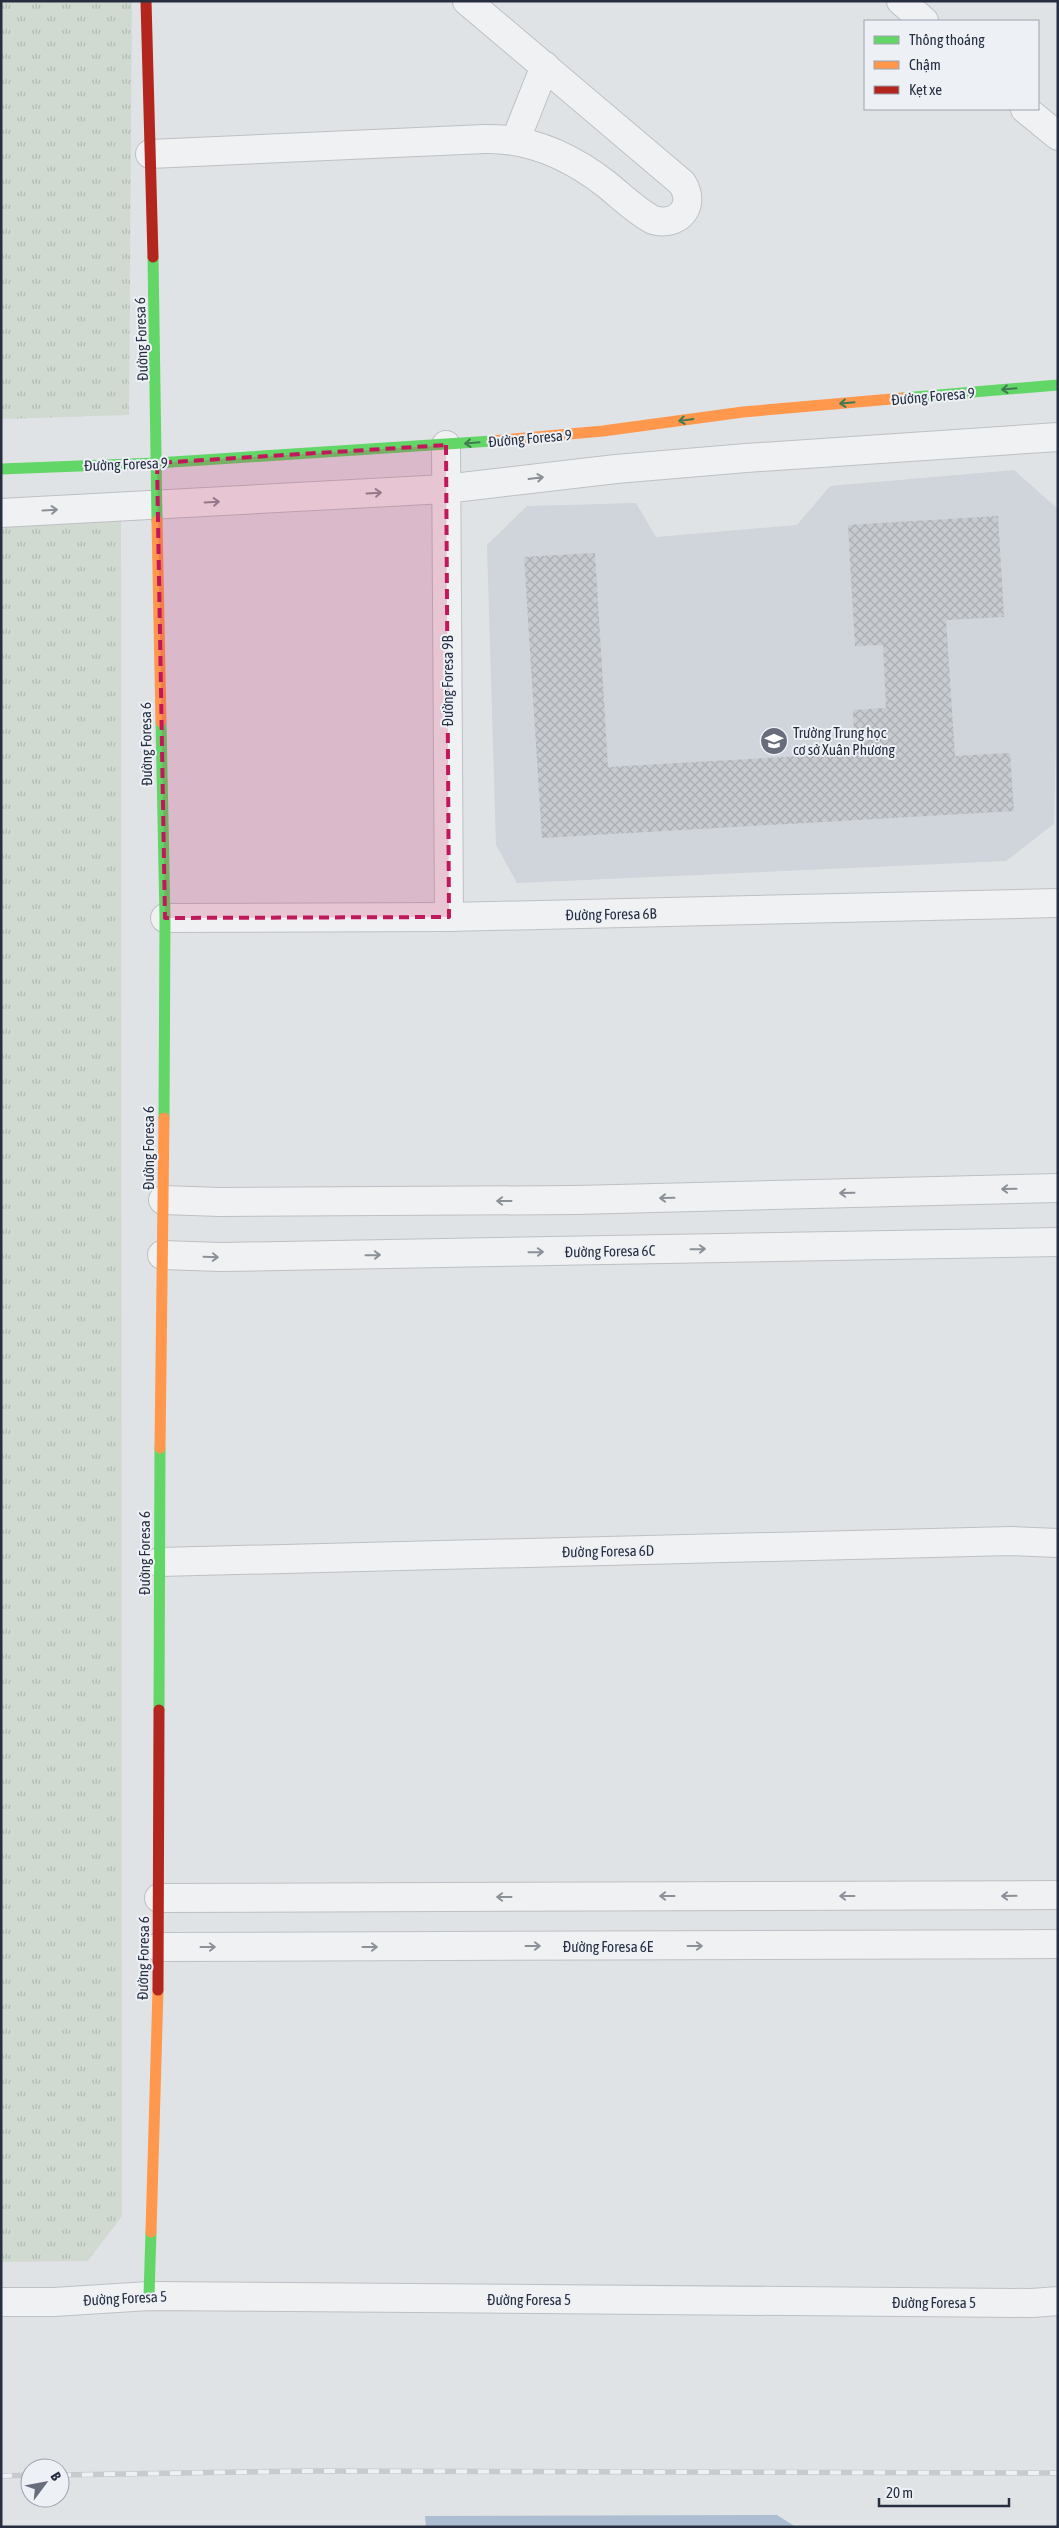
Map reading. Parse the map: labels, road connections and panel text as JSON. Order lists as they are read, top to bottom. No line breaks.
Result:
{"streets":{"street":["Đường Foresa 6","Đường Foresa 9","Đường Foresa 9B","Đường Foresa 6B","Đường Foresa 6C","Đường Foresa 6D","Đường Foresa 6E","Đường Foresa 5"]},"crossings":[["Đường Foresa 6","Đường Foresa 9"],["Đường Foresa 6","Đường Foresa 6B"],["Đường Foresa 6","Đường Foresa 6C"],["Đường Foresa 6","Đường Foresa 6D"],["Đường Foresa 6","Đường Foresa 6E"],["Đường Foresa 6","Đường Foresa 5"],["Đường Foresa 9","Đường Foresa 9B"],["Đường Foresa 9B","Đường Foresa 6B"]],"places":{"school or university":["Trường Trung học cơ sở Xuân Phương"]},"legend":["Thông thoáng","Chậm","Kẹt xe"],"scale_bar":"20 m","north":"top right"}
